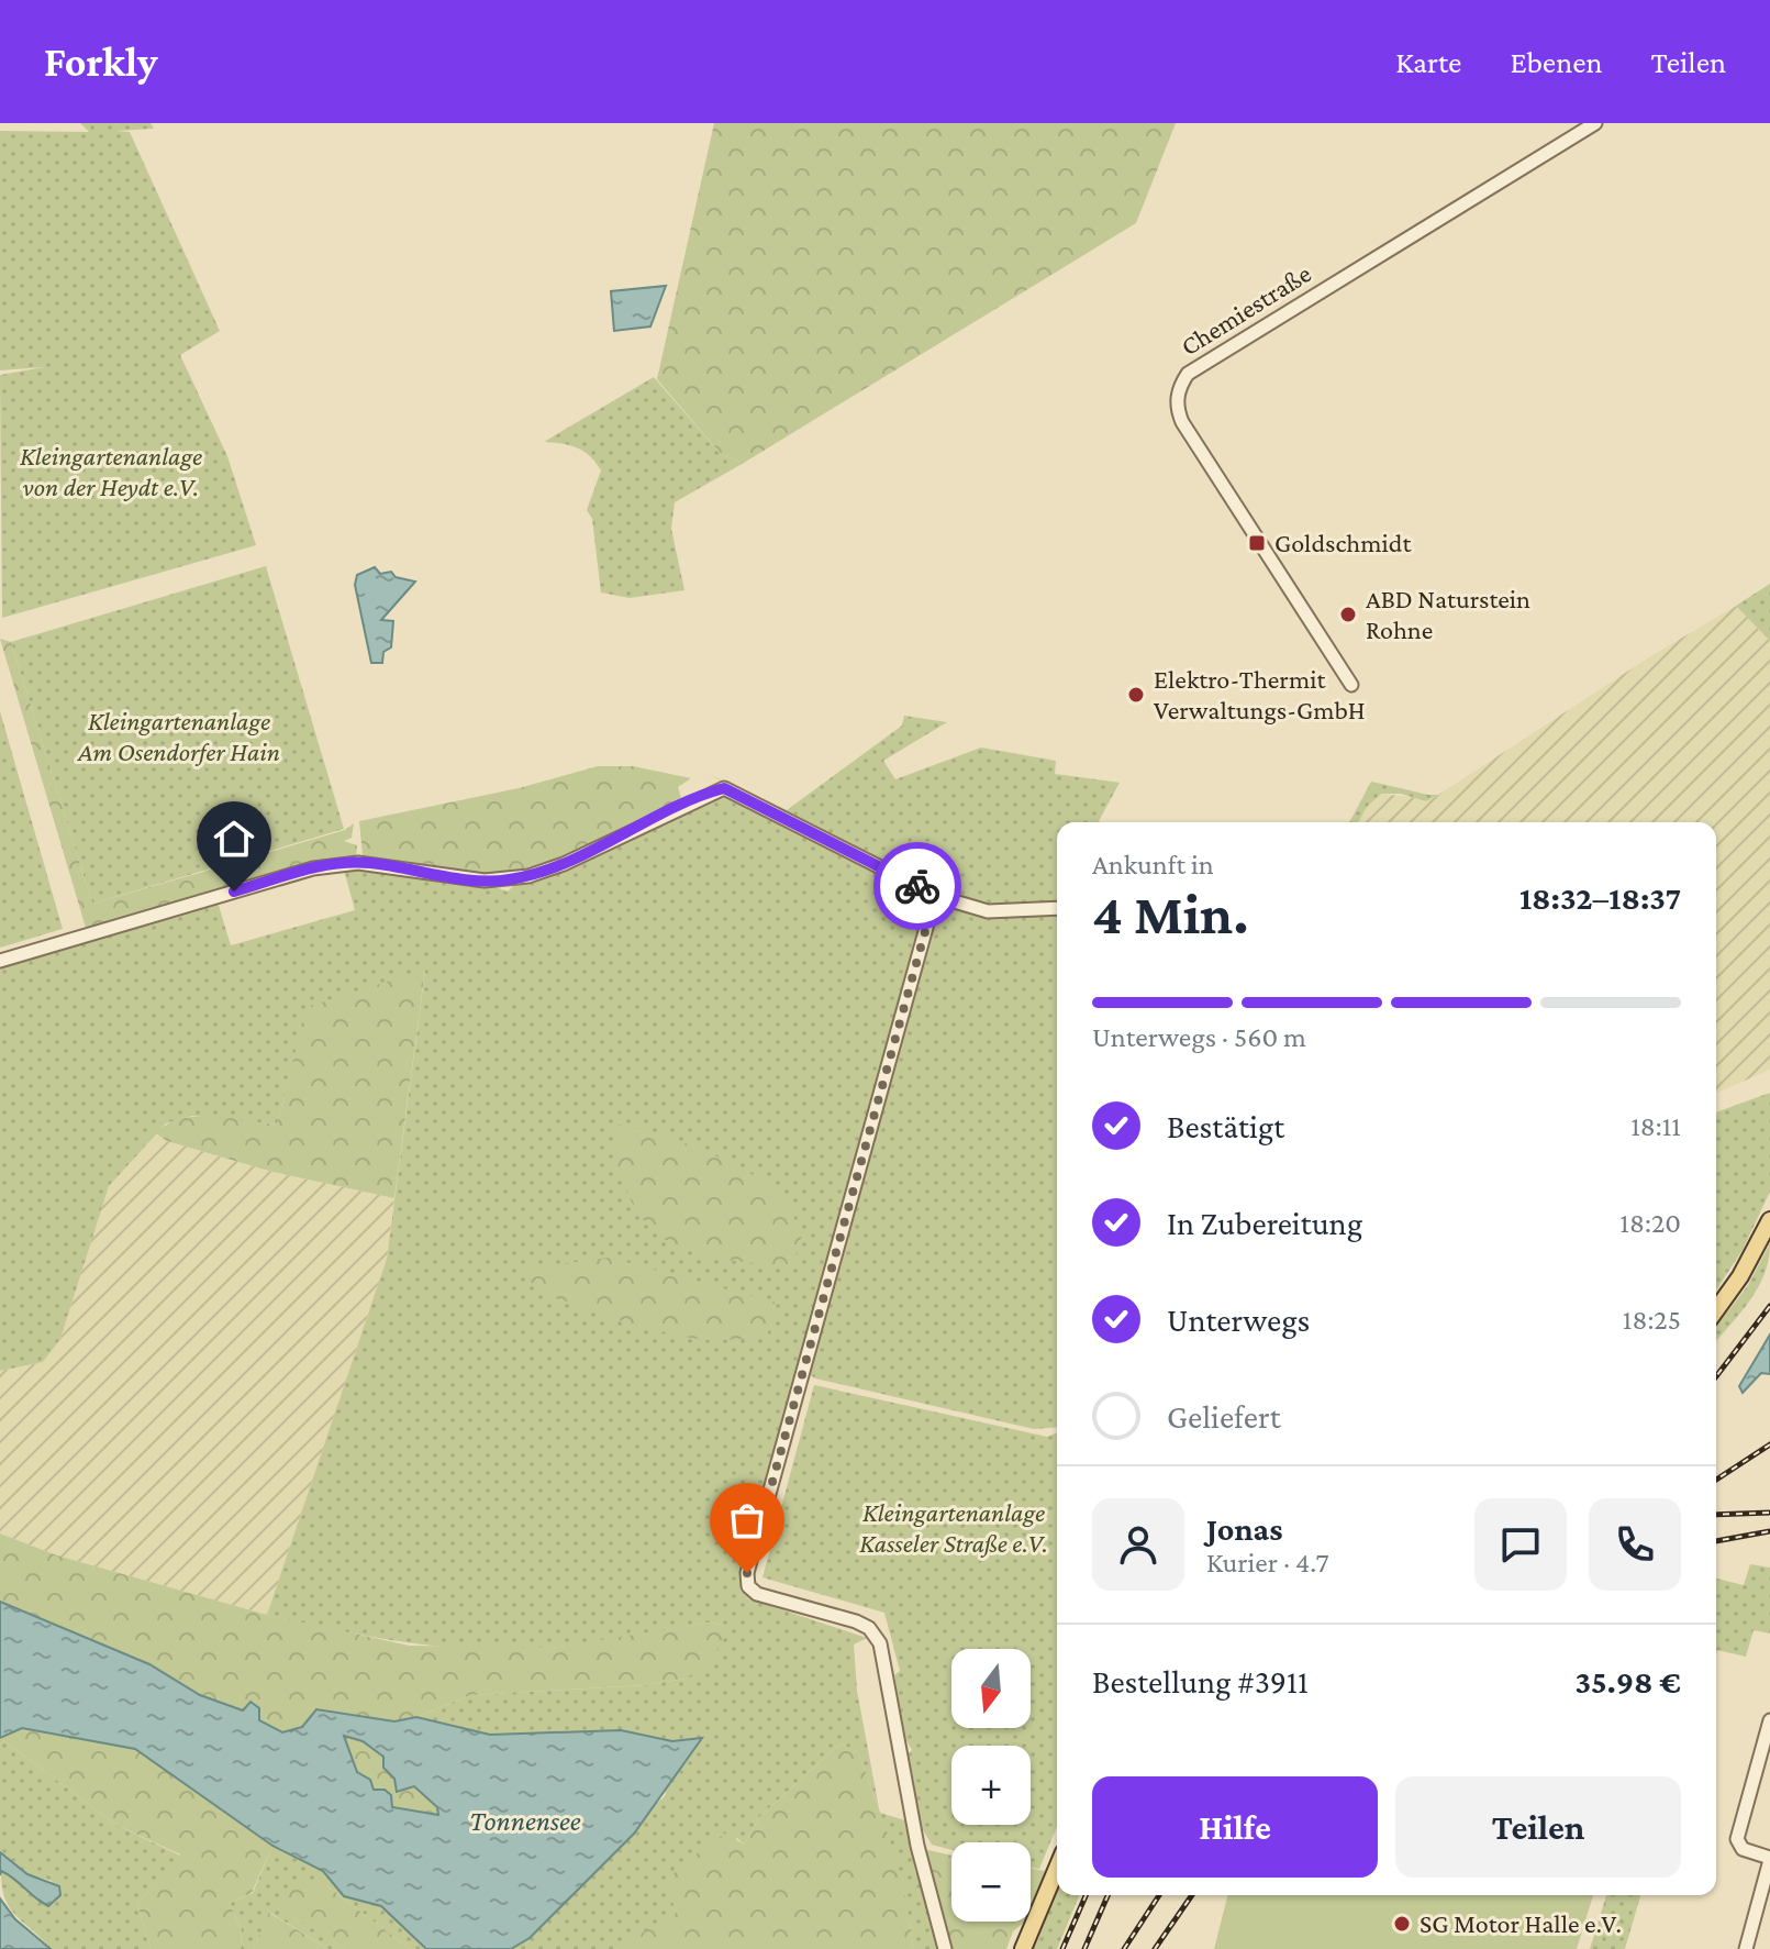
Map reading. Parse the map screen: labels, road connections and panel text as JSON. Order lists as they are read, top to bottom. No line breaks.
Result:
{"streets":{"street":["Chemiestraße"]},"water":["Tonnensee"],"parks":["Kleingartenanlage von der Heydt e.V.","Kleingartenanlage Am Osendorfer Hain","Kleingartenanlage Kasseler Straße e.V."],"places":{"transit":["Goldschmidt"],"other":["ABD Naturstein Rohne","Elektro-Thermit Verwaltungs-GmbH","SG Motor Halle e.V."]},"north":"bottom","page":{"header":"Forkly","nav":["Karte","Ebenen","Teilen"],"heading":["4 Min.","Ankunft in","18:32–18:37"],"panel":["Jonas","Kurier · 4.7","Bestellung #3911","35.98 €"],"bar":"Unterwegs · 560 m","list":[["Bestätigt","18:11"],["In Zubereitung","18:20"],["Unterwegs","18:25"],"Geliefert"],"map_buttons":["+","−"],"buttons":["Hilfe","Teilen"]}}
